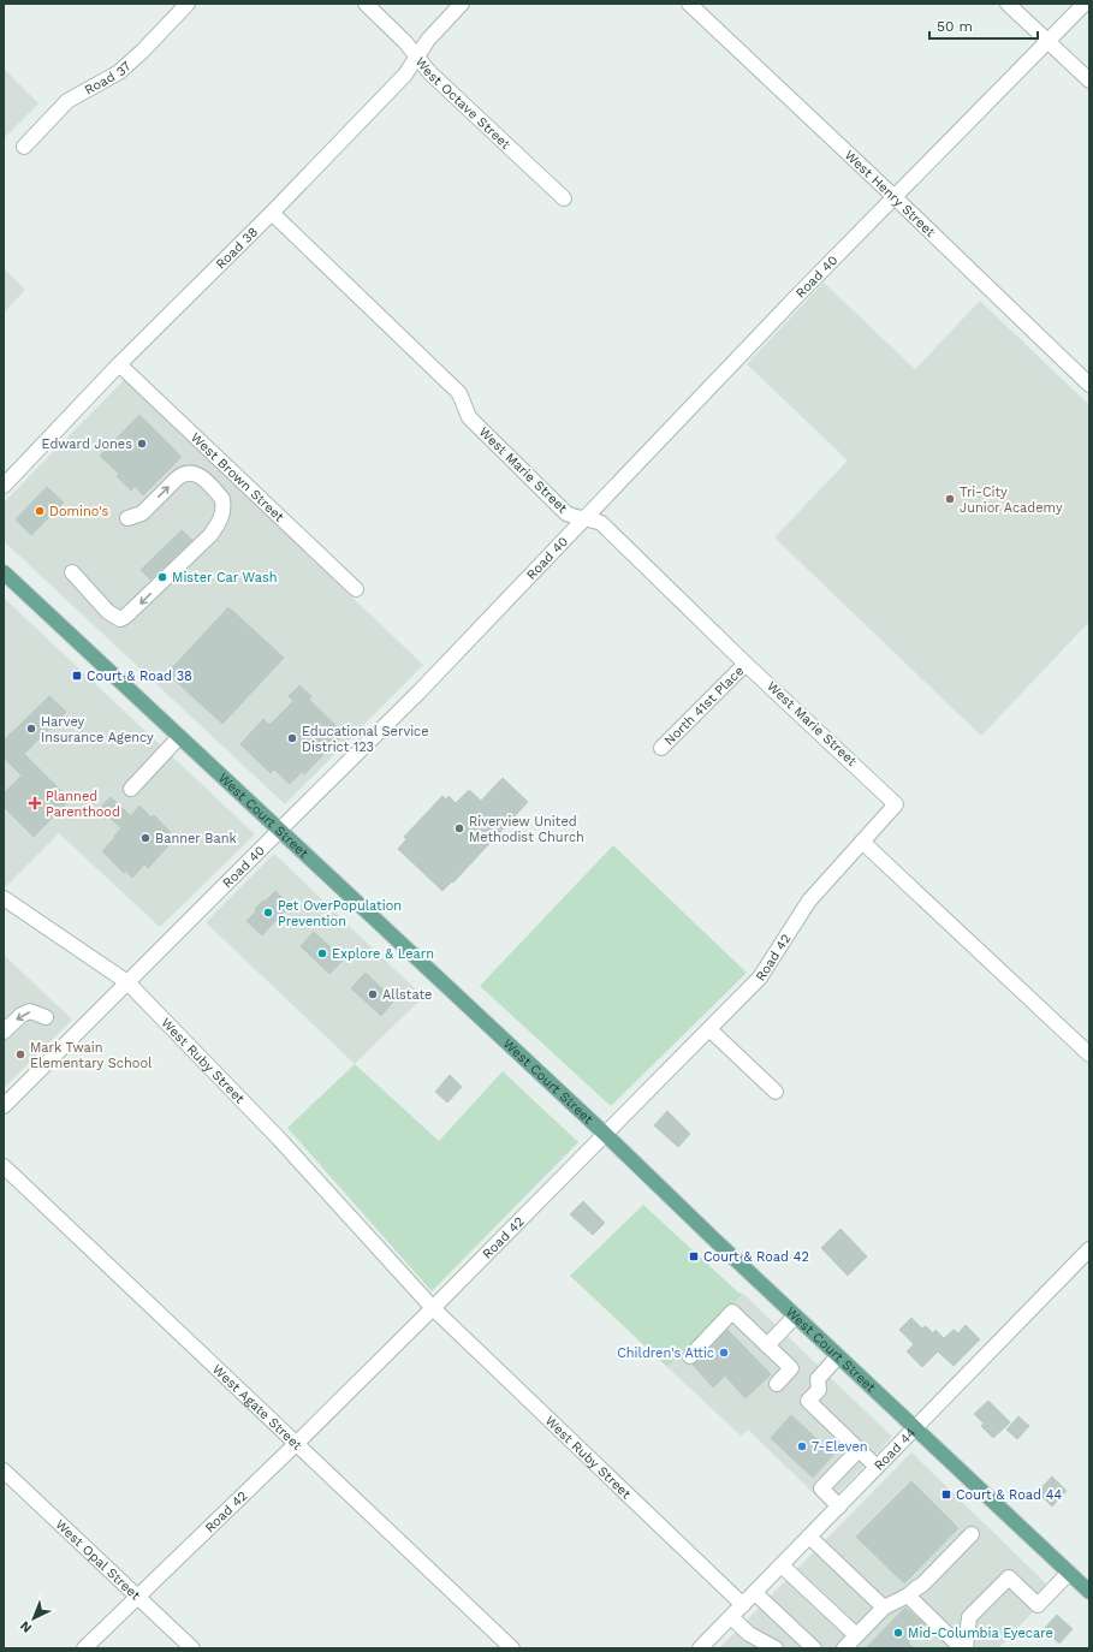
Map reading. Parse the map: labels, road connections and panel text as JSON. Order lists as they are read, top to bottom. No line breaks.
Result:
{"streets":{"main road":["West Court Street"],"street":["Road 37","West Octave Street","West Henry Street","Road 38","Road 40","West Marie Street","West Brown Street","North 41st Place","Road 42","West Ruby Street","West Agate Street","Road 44","West Opal Street"]},"crossings":[["West Octave Street","Road 38"],["West Henry Street","Road 40"],["Road 38","West Marie Street"],["Road 38","West Brown Street"],["Road 40","West Marie Street"],["Road 40","West Court Street"],["Road 40","West Ruby Street"],["West Marie Street","North 41st Place"],["West Marie Street","Road 42"],["West Court Street","Road 42"],["West Court Street","Road 44"],["Road 42","West Ruby Street"],["Road 42","West Agate Street"],["Road 42","West Opal Street"],["West Ruby Street","Road 44"]],"places":{"other":["Edward Jones","Tri-City Junior Academy","Domino's","Mister Car Wash","Harvey Insurance Agency","Educational Service District 123","Riverview United Methodist Church","Banner Bank","Pet OverPopulation Prevention","Explore & Learn","Allstate","Mark Twain Elementary School","Children's Attic","7-Eleven","Mid-Columbia Eyecare"],"transit":["Court & Road 38","Court & Road 42","Court & Road 44"],"health":["Planned Parenthood"]},"scale_bar":"50 m","north":"bottom left"}
